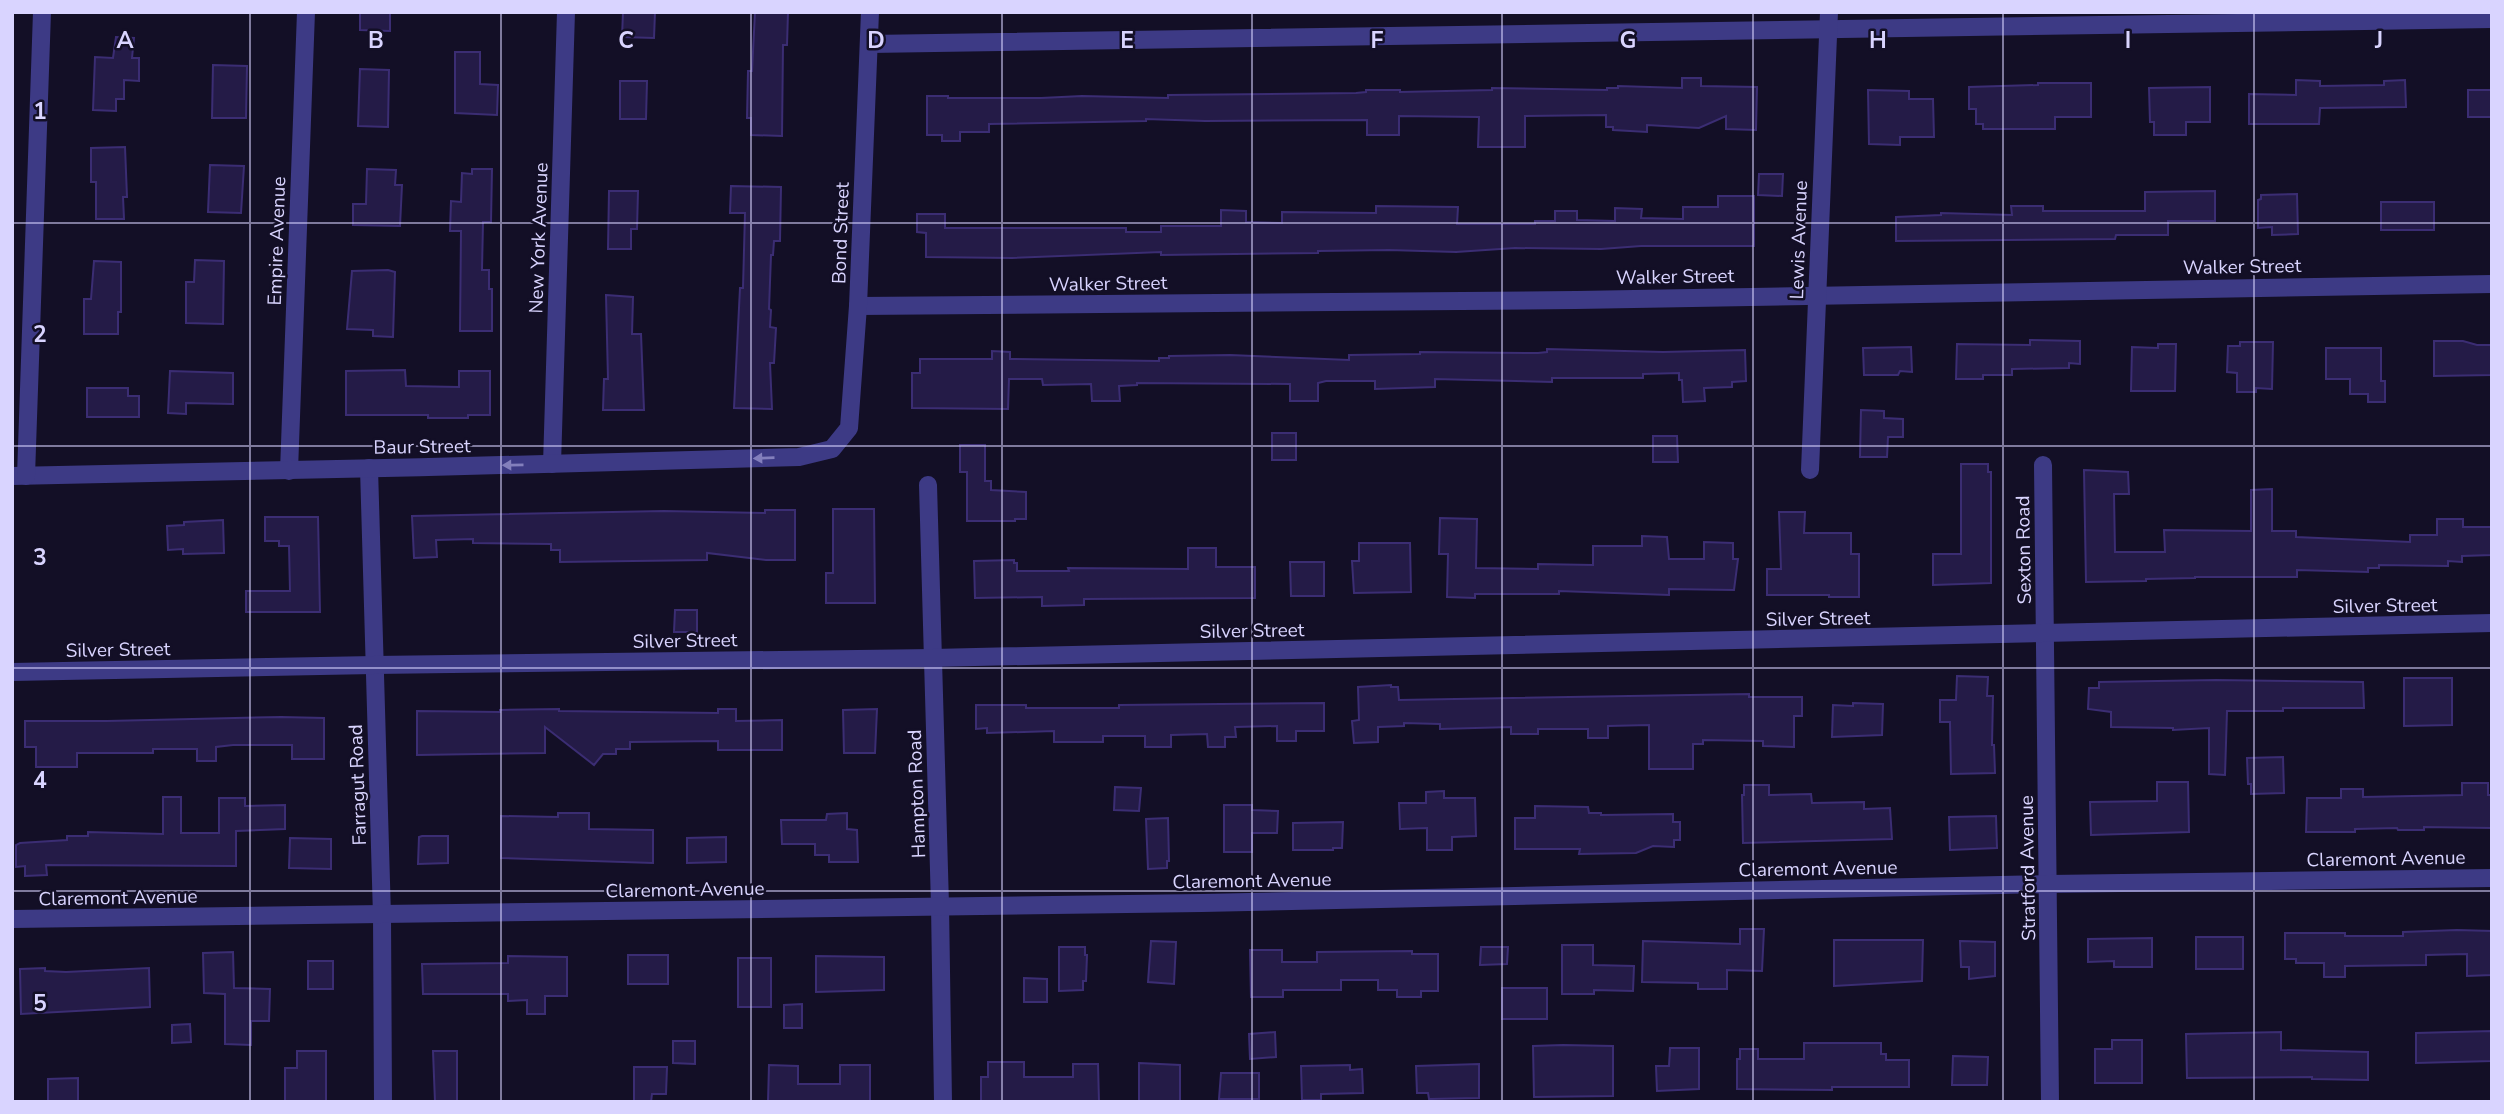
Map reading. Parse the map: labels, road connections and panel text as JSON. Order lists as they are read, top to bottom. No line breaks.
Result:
{"streets":{"street":["Bond Street","New York Avenue","Lewis Avenue","Empire Avenue","Walker Street","Baur Street","Sexton Road","Silver Street","Farragut Road","Hampton Road","Claremont Avenue","Stratford Avenue"]},"crossings":[["Bond Street","Walker Street"],["Bond Street","Baur Street"],["New York Avenue","Baur Street"],["Lewis Avenue","Walker Street"],["Empire Avenue","Baur Street"],["Baur Street","Farragut Road"],["Sexton Road","Silver Street"],["Sexton Road","Stratford Avenue"],["Silver Street","Farragut Road"],["Silver Street","Hampton Road"],["Silver Street","Stratford Avenue"],["Farragut Road","Claremont Avenue"],["Hampton Road","Claremont Avenue"],["Claremont Avenue","Stratford Avenue"]],"one_way":["Baur Street"],"grid":{"columns":["A","B","C","D","E","F","G","H","I","J"],"rows":["1","2","3","4","5"]}}
